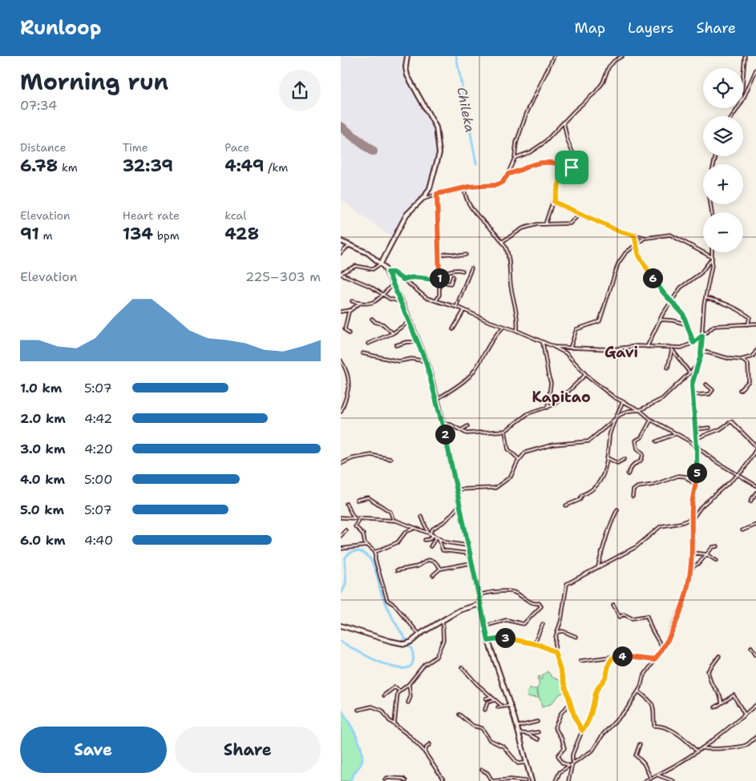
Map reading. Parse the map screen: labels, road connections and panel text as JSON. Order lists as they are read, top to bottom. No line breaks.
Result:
{"districts":["Gavi","Kapitao"],"water":["Chileka"],"page":{"header":"Runloop","nav":["Map","Layers","Share"],"heading":["Morning run","07:34"],"map_buttons":["+","−"],"stats":[["Distance","6.78 km"],["Time","32:39"],["Pace","4:49 /km"],["Elevation","91 m"],["Heart rate","134 bpm"],["kcal","428"]],"chart":["Elevation","225–303 m"],"pins":["1","6","2","5","3","4"],"list":[{"name":"1.0 km","note":"5:07"},{"name":"2.0 km","note":"4:42"},{"name":"3.0 km","note":"4:20"},{"name":"4.0 km","note":"5:00"},{"name":"5.0 km","note":"5:07"},{"name":"6.0 km","note":"4:40"}],"buttons":["Save","Share"]}}
